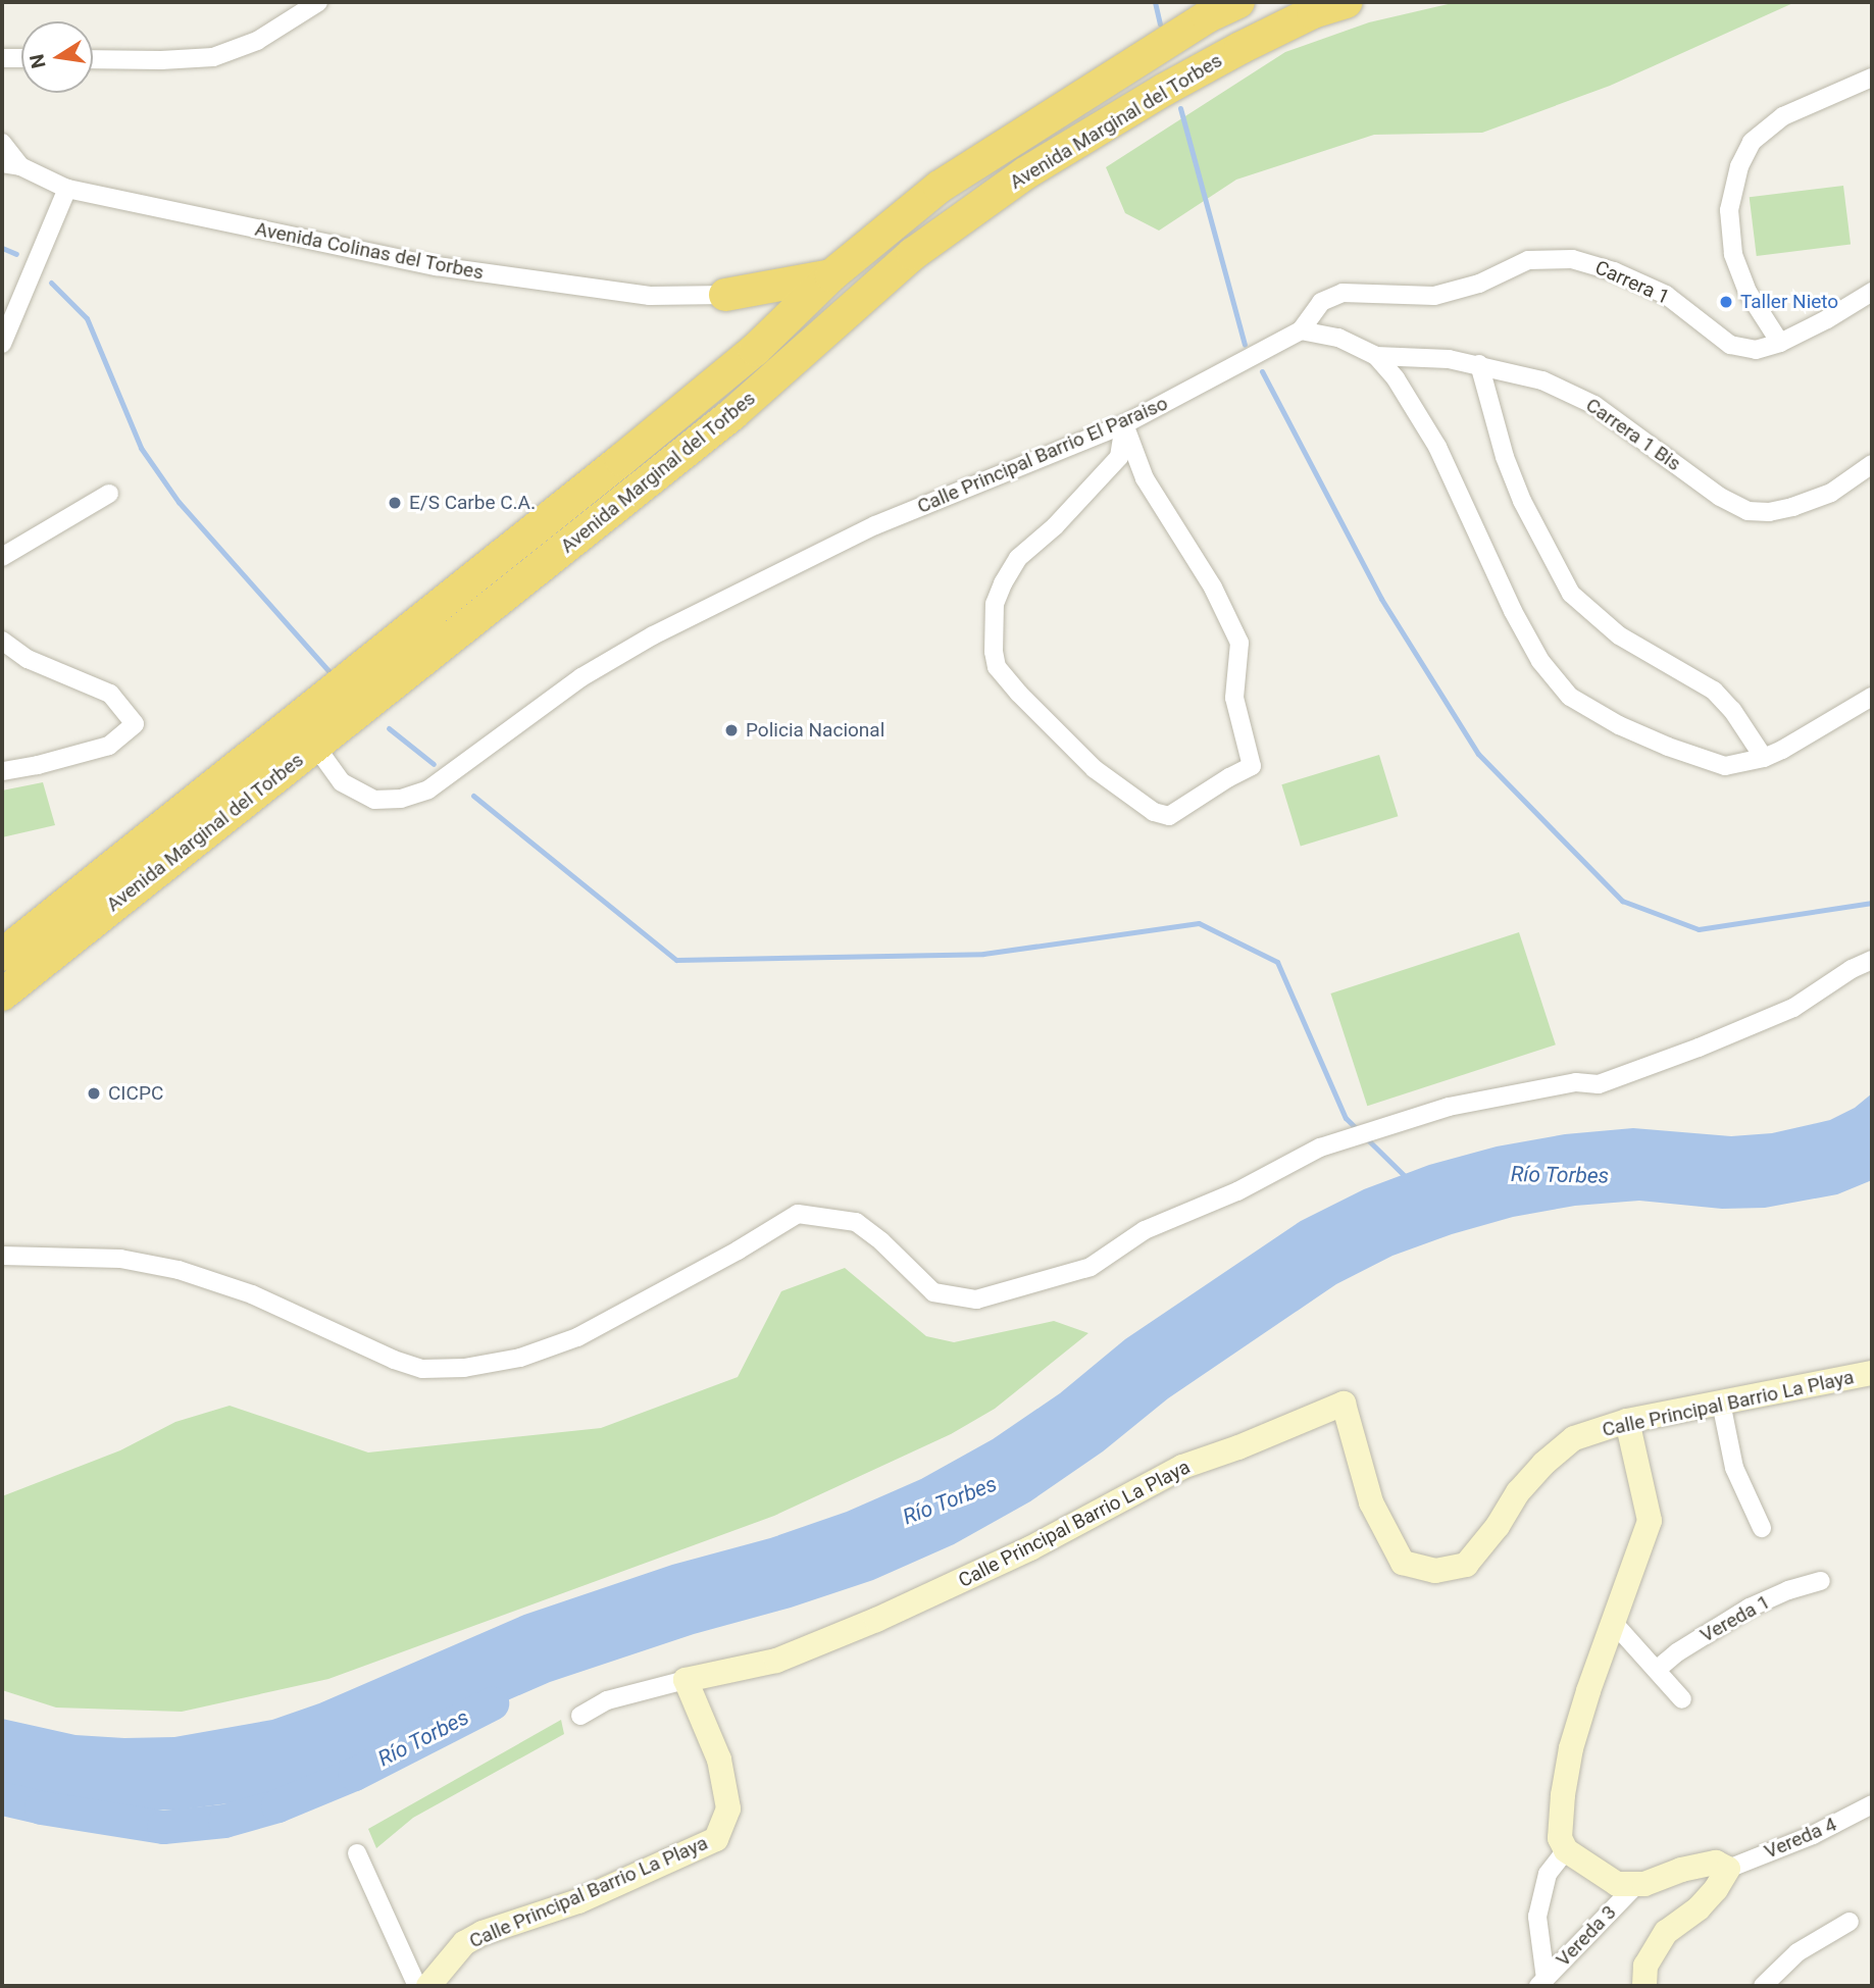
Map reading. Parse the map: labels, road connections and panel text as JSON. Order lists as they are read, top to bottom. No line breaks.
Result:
{"streets":{"highway":["Avenida Marginal del Torbes"],"street":["Avenida Colinas del Torbes","Carrera 1","Carrera 1 Bis","Calle Principal Barrio El Paraiso","Calle Principal Barrio La Playa","Vereda 1","Vereda 4","Vereda 3"]},"crossings":[["Avenida Marginal del Torbes","Calle Principal Barrio El Paraiso"],["Carrera 1","Calle Principal Barrio El Paraiso"]],"water":["Río Torbes"],"places":["Taller Nieto","E/S Carbe C.A.","Policia Nacional","CICPC"],"north":"left"}
